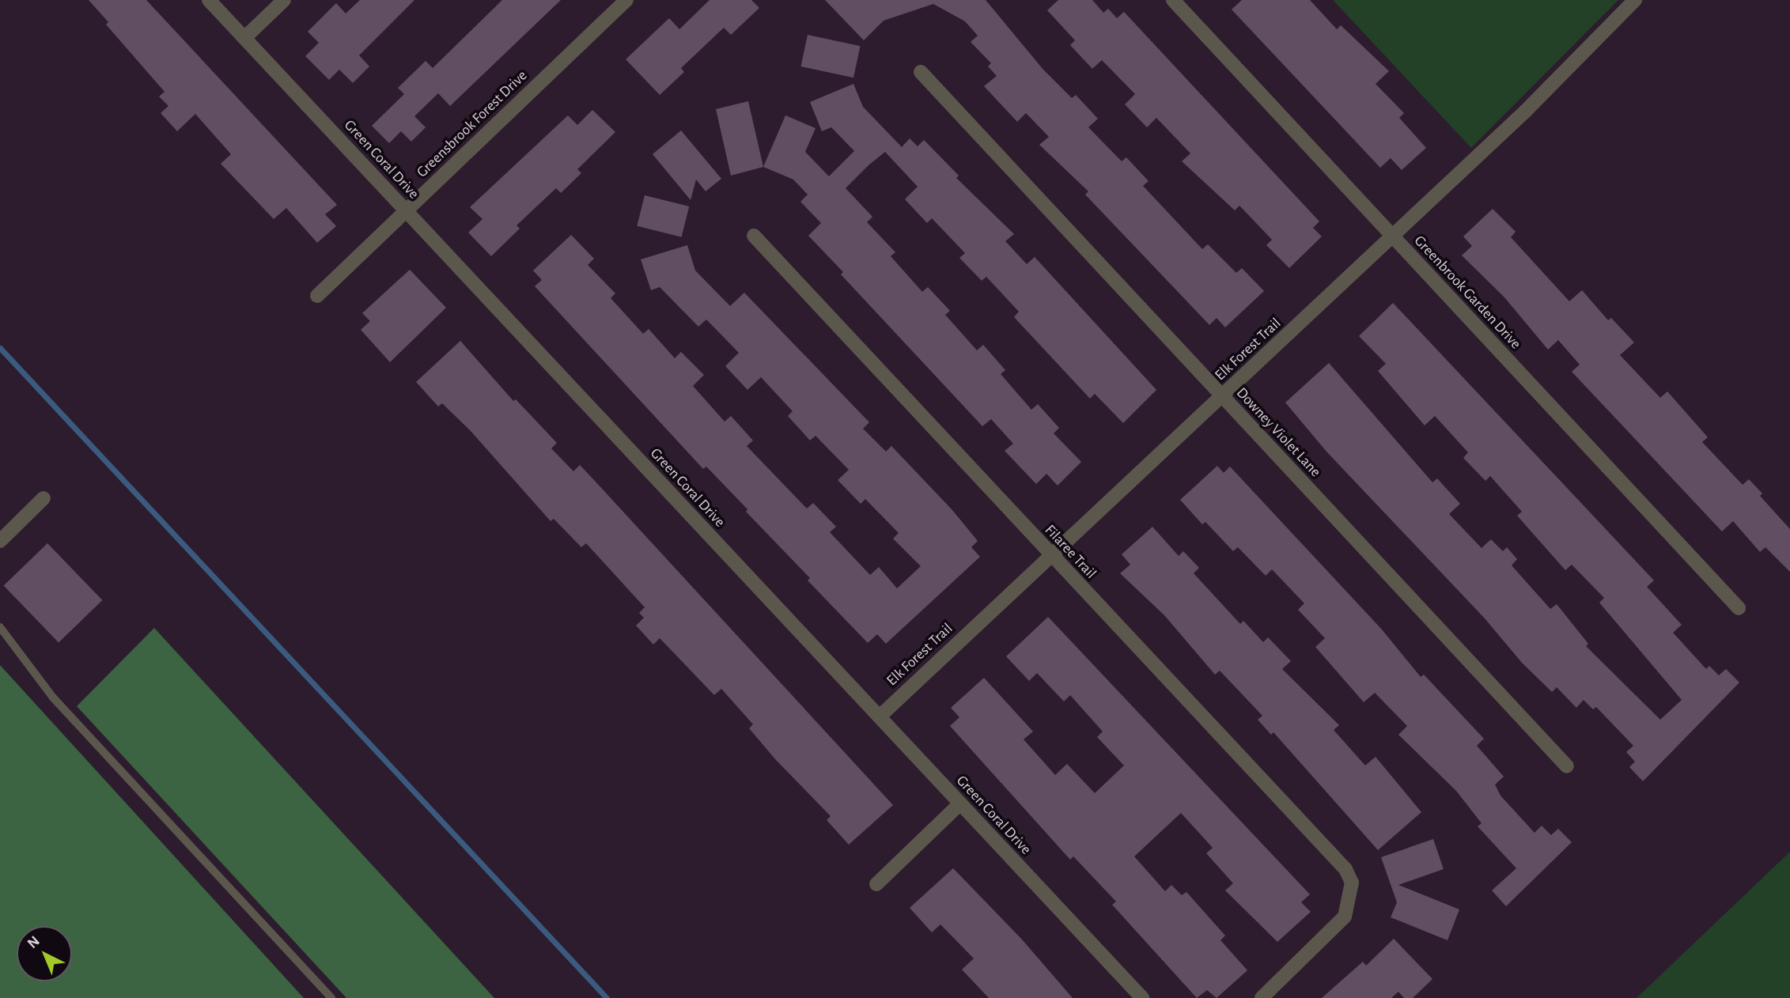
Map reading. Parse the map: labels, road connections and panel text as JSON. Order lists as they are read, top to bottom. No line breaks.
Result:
{"streets":{"street":["Greensbrook Forest Drive","Green Coral Drive","Greenbrook Garden Drive","Elk Forest Trail","Downey Violet Lane","Filaree Trail"]},"crossings":[["Greensbrook Forest Drive","Green Coral Drive"],["Green Coral Drive","Elk Forest Trail"],["Greenbrook Garden Drive","Elk Forest Trail"],["Elk Forest Trail","Downey Violet Lane"],["Elk Forest Trail","Filaree Trail"]],"north":"top left"}
